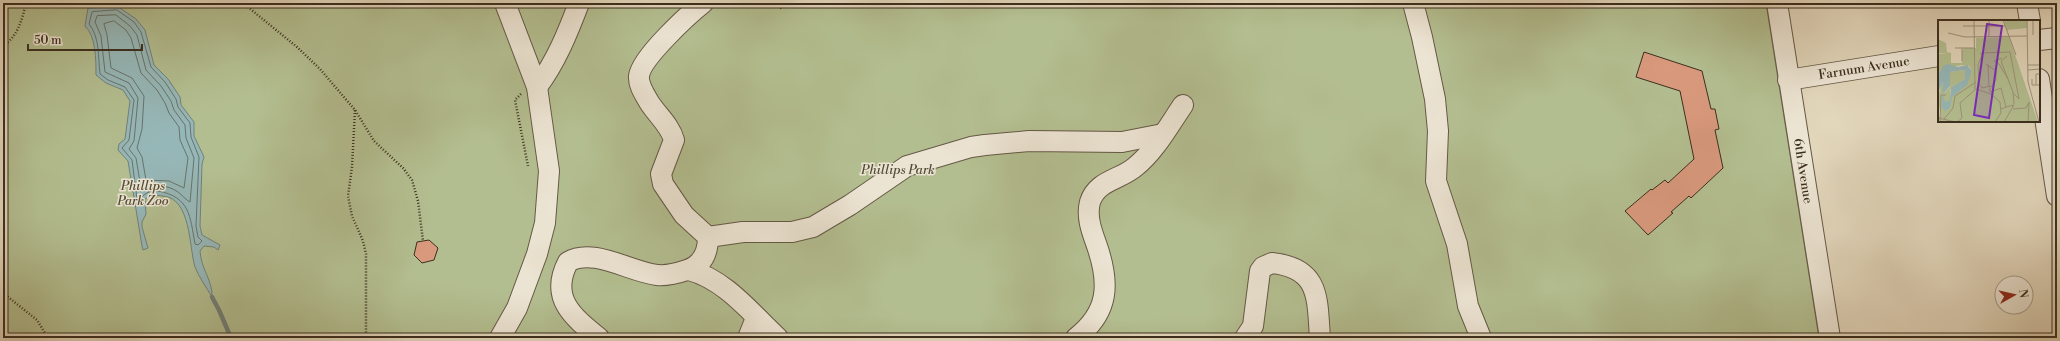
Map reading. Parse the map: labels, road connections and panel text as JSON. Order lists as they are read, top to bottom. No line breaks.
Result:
{"streets":{"street":["Farnum Avenue","6th Avenue"]},"crossings":[["Farnum Avenue","6th Avenue"]],"parks":["Phillips Park","Phillips Park Zoo"],"scale_bar":"50 m","north":"right"}
